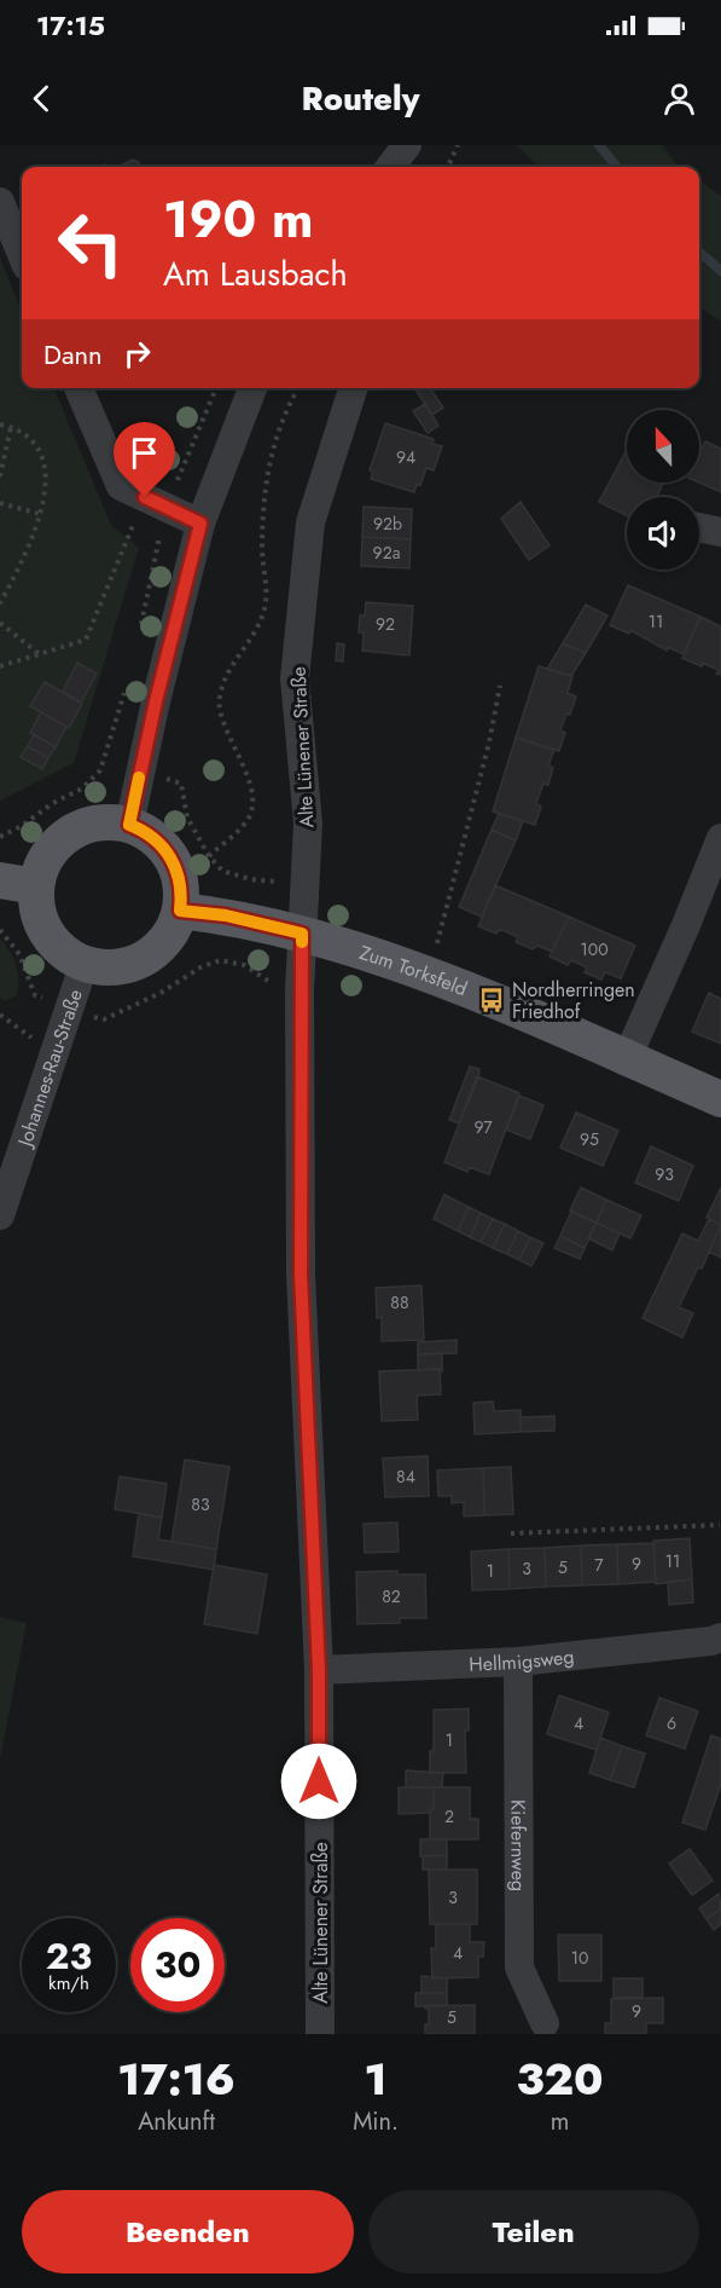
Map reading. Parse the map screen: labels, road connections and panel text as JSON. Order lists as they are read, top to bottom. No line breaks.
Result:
{"streets":{"main road":["Zum Torksfeld"],"street":["Alte Lünener Straße","Johannes-Rau-Straße","Hellmigsweg","Kiefernweg"]},"crossings":[["Alte Lünener Straße","Zum Torksfeld"],["Alte Lünener Straße","Hellmigsweg"],["Zum Torksfeld","Johannes-Rau-Straße"],["Hellmigsweg","Kiefernweg"]],"places":{"bus stop":["Nordherringen Friedhof"]},"house_numbers":["94","92b","92a","11","92","100","97","95","93","88","84","83","11","9","7","5","3","1","82","4","6","1","2","3","4","10","9","5"],"north":"top","page":{"status":"17:15","header":"Routely","turn":["190 m","Am Lausbach"],"then":"Dann","speed":"23 km/h","limit":"30","eta":["17:16","Ankunft","1","Min.","320","m"],"buttons":["Beenden","Teilen"]}}
